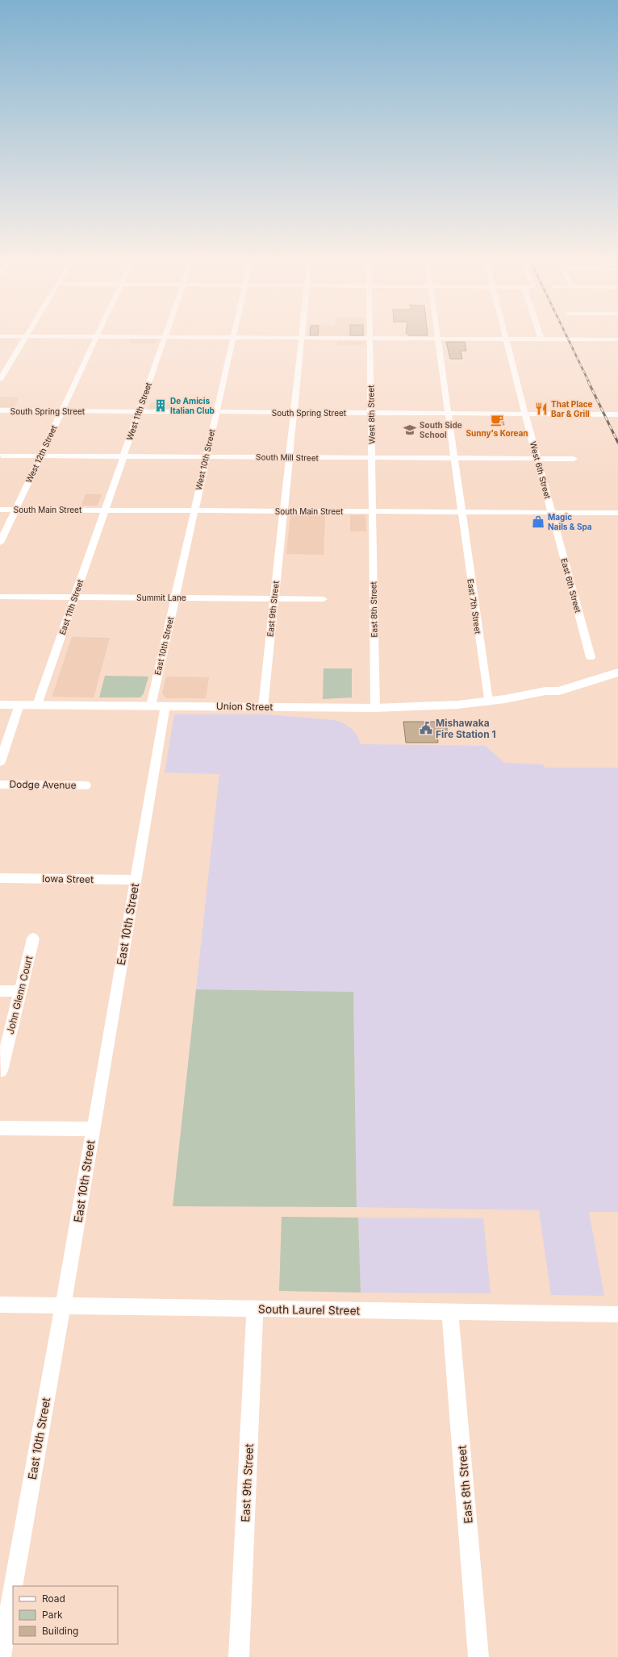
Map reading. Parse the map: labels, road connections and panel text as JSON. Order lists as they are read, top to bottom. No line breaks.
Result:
{"streets":{"main road":["Union Street"],"street":["South Spring Street","West 11th Street","West 8th Street","West 12th Street","South Mill Street","West 10th Street","West 6th Street","South Main Street","East 6th Street","Summit Lane","East 7th Street","East 11th Street","East 9th Street","East 8th Street","East 10th Street","Dodge Avenue","Iowa Street","John Glenn Court","South Laurel Street"]},"crossings":[["South Spring Street","West 11th Street"],["South Spring Street","West 8th Street"],["South Spring Street","West 12th Street"],["South Spring Street","West 10th Street"],["South Spring Street","West 6th Street"],["South Spring Street","East 7th Street"],["South Spring Street","East 9th Street"],["West 11th Street","South Mill Street"],["West 11th Street","South Main Street"],["West 11th Street","East 11th Street"],["West 8th Street","South Mill Street"],["West 8th Street","South Main Street"],["West 8th Street","East 8th Street"],["West 12th Street","South Mill Street"],["West 12th Street","South Main Street"],["South Mill Street","West 10th Street"],["South Mill Street","West 6th Street"],["South Mill Street","East 7th Street"],["South Mill Street","East 9th Street"],["West 10th Street","South Main Street"],["West 10th Street","East 10th Street"],["West 6th Street","South Main Street"],["West 6th Street","East 6th Street"],["South Main Street","East 6th Street"],["South Main Street","East 7th Street"],["South Main Street","East 11th Street"],["South Main Street","East 9th Street"],["South Main Street","East 8th Street"],["South Main Street","East 10th Street"],["Summit Lane","East 11th Street"],["Summit Lane","East 9th Street"],["Summit Lane","East 10th Street"],["East 7th Street","Union Street"],["East 11th Street","Union Street"],["East 9th Street","Union Street"],["East 9th Street","South Laurel Street"],["East 8th Street","Union Street"],["East 8th Street","South Laurel Street"],["East 10th Street","Union Street"],["East 10th Street","Iowa Street"],["East 10th Street","South Laurel Street"]],"places":{"building":["De Amicis Italian Club"],"restaurant":["That Place Bar & Grill"],"cafe":["Sunny's Korean"],"school or university":["South Side School"],"shop":["Magic Nails & Spa"],"public building":["Mishawaka Fire Station 1"]},"legend":["Road","Park","Building"]}
